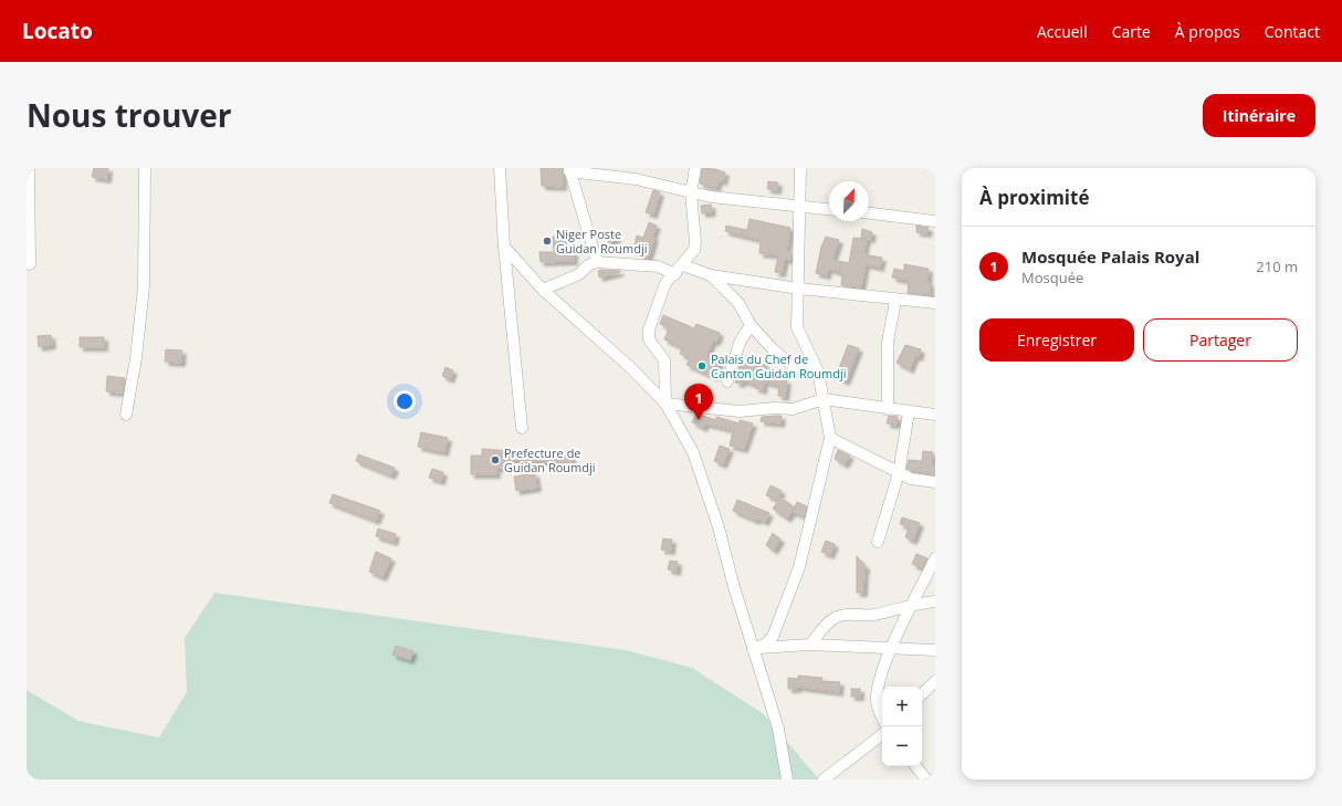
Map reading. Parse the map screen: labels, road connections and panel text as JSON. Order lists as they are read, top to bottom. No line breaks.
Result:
{"places":["Niger Poste Guidan Roumdji","Palais du Chef de Canton Guidan Roumdji","Prefecture de Guidan Roumdji"],"north":"top right","page":{"header":"Locato","nav":["Accueil","Carte","À propos","Contact"],"title":"Nous trouver","buttons":["Itinéraire",["Enregistrer","Partager"]],"heading":"À proximité","list":[{"mark":"1","name":"Mosquée Palais Royal","note":"Mosquée","value":"210 m"}],"pins":"1","map_buttons":["+","−"]}}
